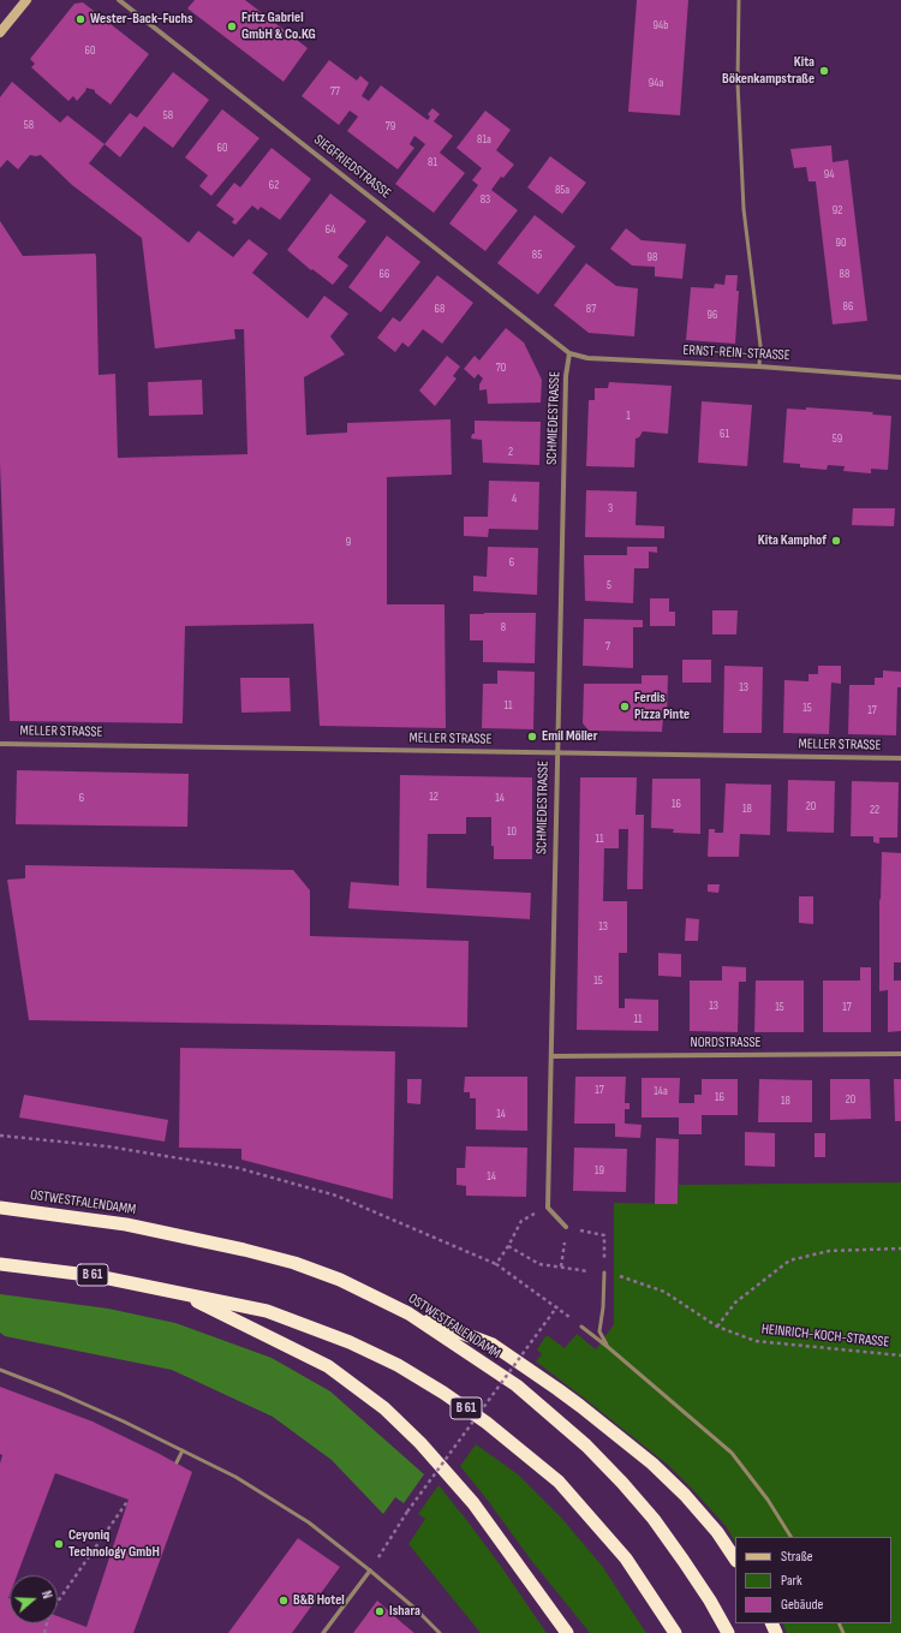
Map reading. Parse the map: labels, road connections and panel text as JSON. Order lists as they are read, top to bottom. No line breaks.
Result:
{"streets":{"highway":["OSTWESTFALENDAMM","B 61"],"street":["SIEGFRIEDSTRASSE","ERNST-REIN-STRASSE","SCHMIEDESTRASSE","MELLER STRASSE","NORDSTRASSE"],"path":["HEINRICH-KOCH-STRASSE"]},"crossings":[["SIEGFRIEDSTRASSE","ERNST-REIN-STRASSE"],["SIEGFRIEDSTRASSE","SCHMIEDESTRASSE"],["ERNST-REIN-STRASSE","SCHMIEDESTRASSE"],["SCHMIEDESTRASSE","MELLER STRASSE"],["SCHMIEDESTRASSE","NORDSTRASSE"]],"places":["Wester-Back-Fuchs","Fritz Gabriel GmbH & Co.KG","Kita Bökenkampstraße","Kita Kamphof","Ferdis Pizza Pinte","Emil Möller","Ceyoniq Technology GmbH","B&B Hotel","Ishara"],"house_numbers":["94b","60","94a","77","58","58","79","81a","60","81","94","62","85a","83","92","64","90","85","98","66","88","86","68","87","96","70","1","61","59","2","4","3","9","6","5","8","7","13","11","15","17","12","6","14","16","20","18","22","10","11","13","15","13","15","17","11","17","14a","16","20","18","14","19","14"],"legend":["Straße","Park","Gebäude"],"north":"right"}
